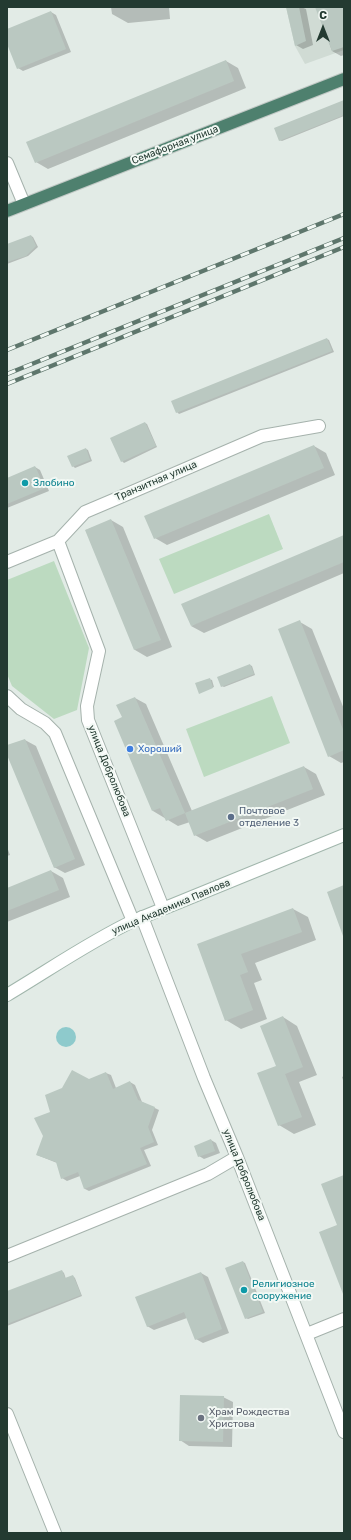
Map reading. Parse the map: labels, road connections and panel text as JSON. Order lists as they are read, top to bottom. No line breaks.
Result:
{"streets":{"highway":["Семафорная улица"],"street":["Транзитная улица","улица Добролюбова","улица Академика Павлова"]},"crossings":[["Транзитная улица","улица Добролюбова"],["улица Добролюбова","улица Академика Павлова"]],"places":["Злобино","Хороший","Почтовое отделение 3","Религиозное сооружение","Храм Рождества Христова"],"north":"top"}
